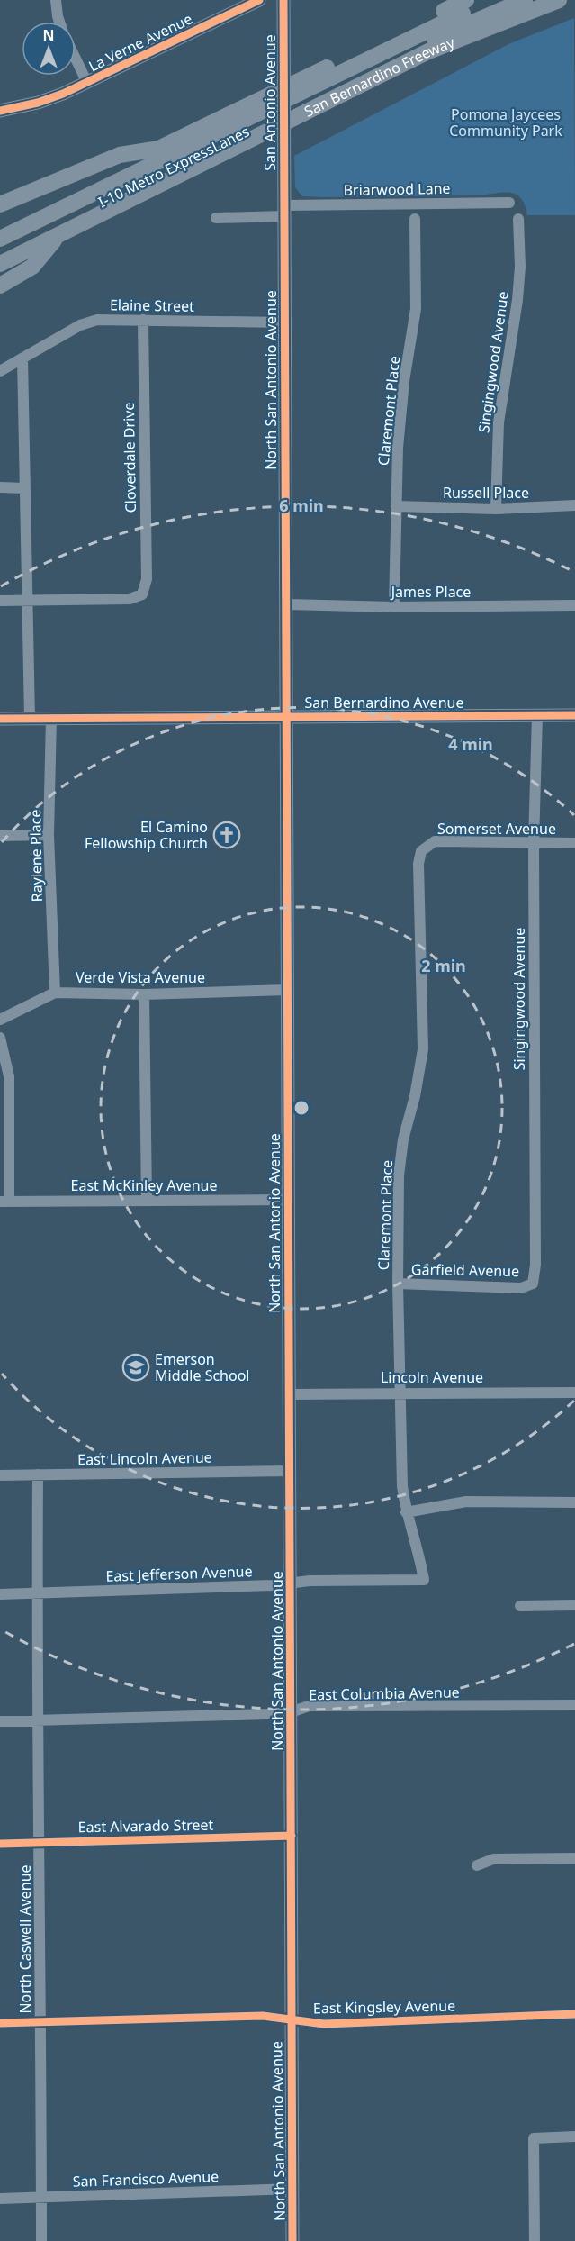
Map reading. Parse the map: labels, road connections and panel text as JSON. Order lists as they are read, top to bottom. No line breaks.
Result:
{"streets":{"highway":["San Bernardino Freeway","I-10 Metro ExpressLanes"],"main road":["La Verne Avenue","San Antonio Avenue","North San Antonio Avenue","San Bernardino Avenue"],"street":["Briarwood Lane","Elaine Street","Singingwood Avenue","Claremont Place","Cloverdale Drive","Russell Place","James Place","Somerset Avenue","Raylene Place","Verde Vista Avenue","East McKinley Avenue","Garfield Avenue","Lincoln Avenue","East Lincoln Avenue","East Jefferson Avenue","East Columbia Avenue","East Alvarado Street","North Caswell Avenue","East Kingsley Avenue","San Francisco Avenue"]},"crossings":[["San Bernardino Freeway","I-10 Metro ExpressLanes"],["San Antonio Avenue","Briarwood Lane"],["San Antonio Avenue","North San Antonio Avenue"],["Briarwood Lane","North San Antonio Avenue"],["Elaine Street","North San Antonio Avenue"],["Elaine Street","Cloverdale Drive"],["Singingwood Avenue","Russell Place"],["Singingwood Avenue","San Bernardino Avenue"],["Singingwood Avenue","Somerset Avenue"],["Singingwood Avenue","Garfield Avenue"],["North San Antonio Avenue","James Place"],["North San Antonio Avenue","San Bernardino Avenue"],["North San Antonio Avenue","Verde Vista Avenue"],["North San Antonio Avenue","East McKinley Avenue"],["North San Antonio Avenue","Lincoln Avenue"],["North San Antonio Avenue","East Lincoln Avenue"],["North San Antonio Avenue","East Jefferson Avenue"],["North San Antonio Avenue","East Columbia Avenue"],["North San Antonio Avenue","East Alvarado Street"],["North San Antonio Avenue","East Kingsley Avenue"],["North San Antonio Avenue","San Francisco Avenue"],["Claremont Place","Russell Place"],["Claremont Place","James Place"],["Claremont Place","Somerset Avenue"],["Claremont Place","Garfield Avenue"],["Claremont Place","Lincoln Avenue"],["Claremont Place","East Jefferson Avenue"],["San Bernardino Avenue","Raylene Place"],["Raylene Place","Verde Vista Avenue"],["East Lincoln Avenue","North Caswell Avenue"],["East Jefferson Avenue","North Caswell Avenue"],["East Columbia Avenue","North Caswell Avenue"],["East Alvarado Street","North Caswell Avenue"],["North Caswell Avenue","East Kingsley Avenue"],["North Caswell Avenue","San Francisco Avenue"]],"parks":["Pomona Jaycees Community Park"],"places":{"church":["El Camino Fellowship Church"],"school or university":["Emerson Middle School"]},"north":"top","rings":["6 min","4 min","2 min"]}
